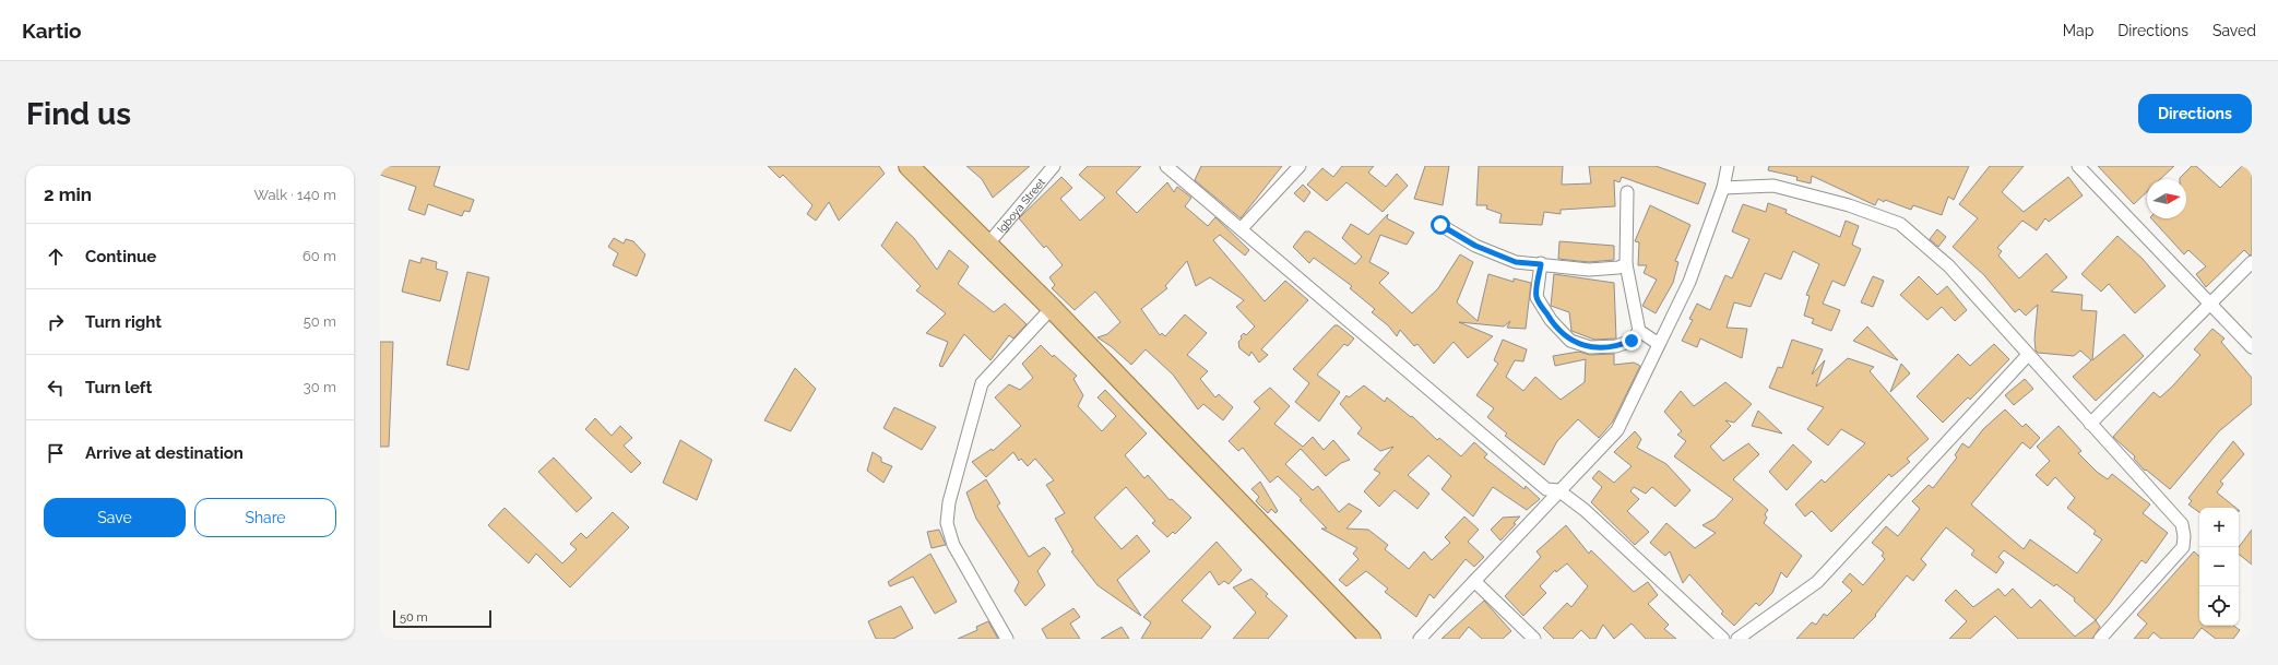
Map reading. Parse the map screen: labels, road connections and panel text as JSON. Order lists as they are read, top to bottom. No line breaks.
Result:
{"streets":{"street":["Igboya Street"]},"scale_bar":"50 m","north":"right","page":{"header":"Kartio","nav":["Map","Directions","Saved"],"buttons":["Directions",["Save","Share"]],"title":"Find us","heading":["2 min","Walk · 140 m"],"list":[["Continue","60 m"],["Turn right","50 m"],["Turn left","30 m"],"Arrive at destination"],"map_buttons":["+","−"],"scale":"50 m"}}
